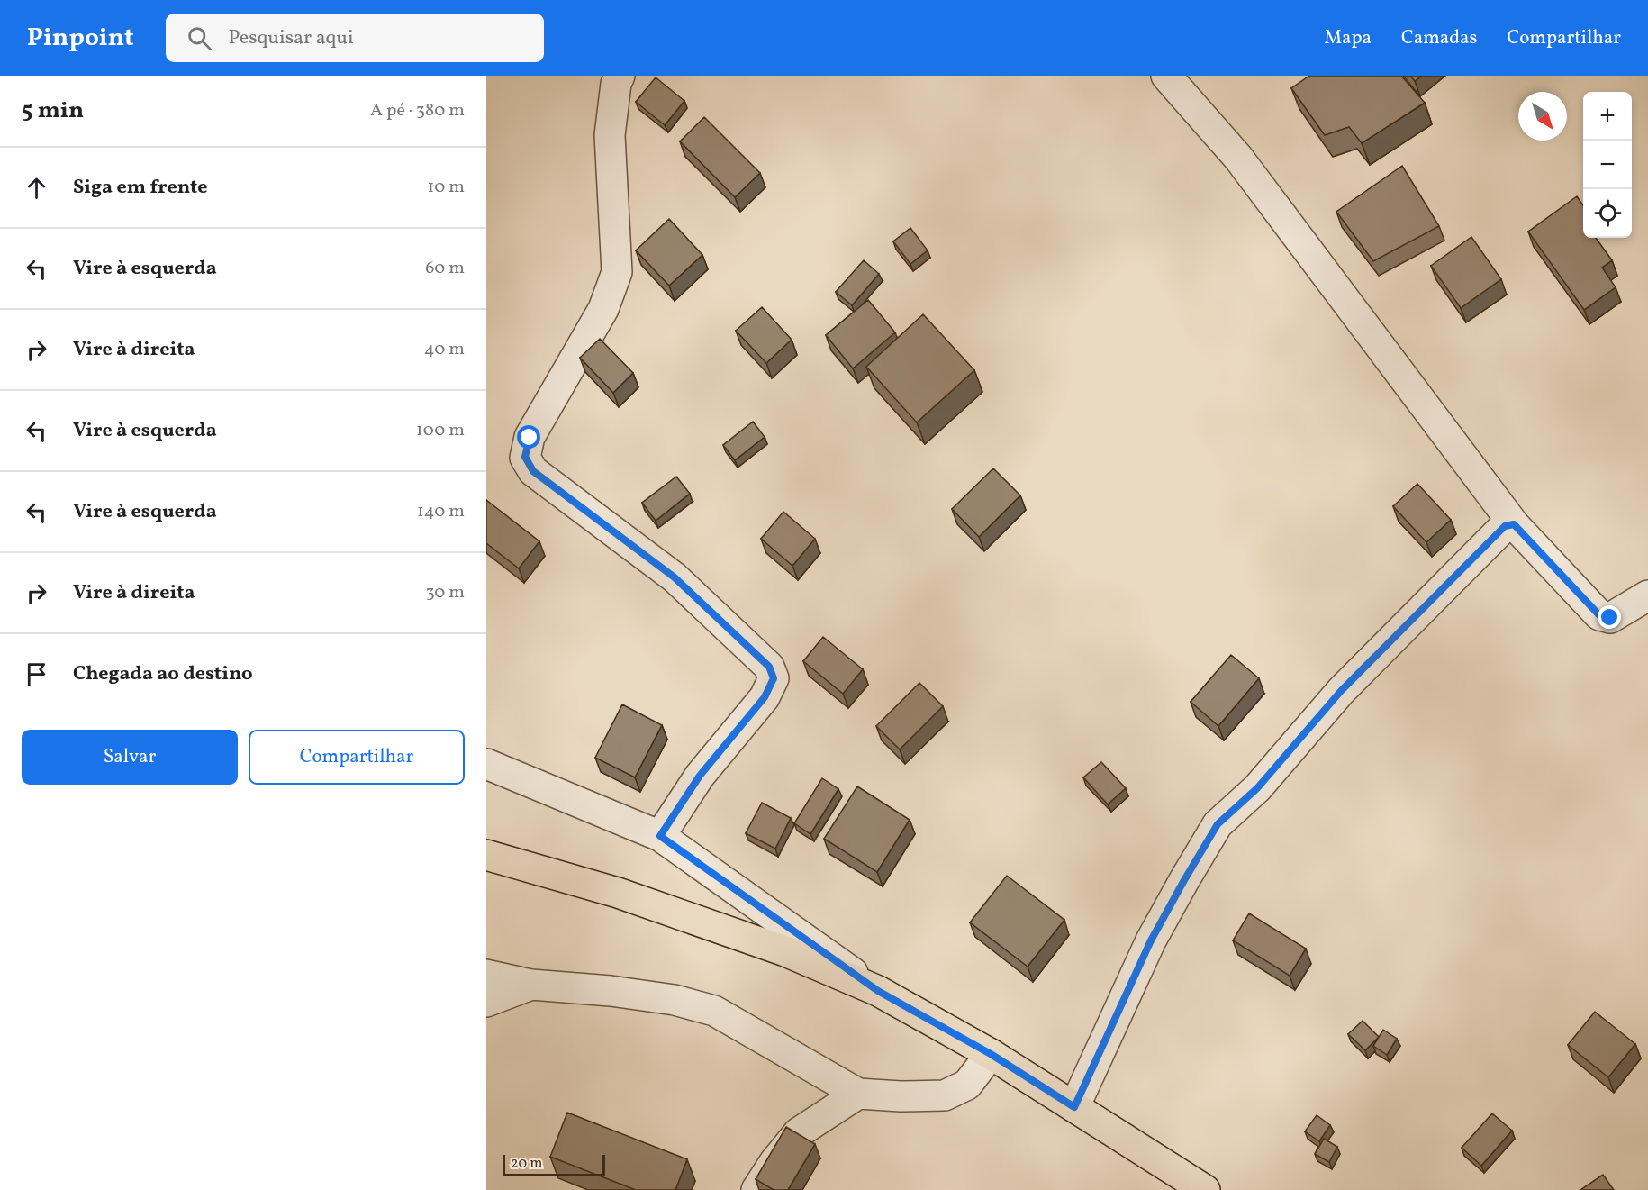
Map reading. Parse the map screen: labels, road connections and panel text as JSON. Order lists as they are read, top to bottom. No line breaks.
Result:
{"scale_bar":"20 m","north":"bottom right","page":{"header":"Pinpoint","search":"Pesquisar aqui","nav":["Mapa","Camadas","Compartilhar"],"heading":["5 min","A pé · 380 m"],"map_buttons":["+","−"],"list":[["Siga em frente","10 m"],["Vire à esquerda","60 m"],["Vire à direita","40 m"],["Vire à esquerda","100 m"],["Vire à esquerda","140 m"],["Vire à direita","30 m"],"Chegada ao destino"],"buttons":["Salvar","Compartilhar"],"scale":"20 m"}}
